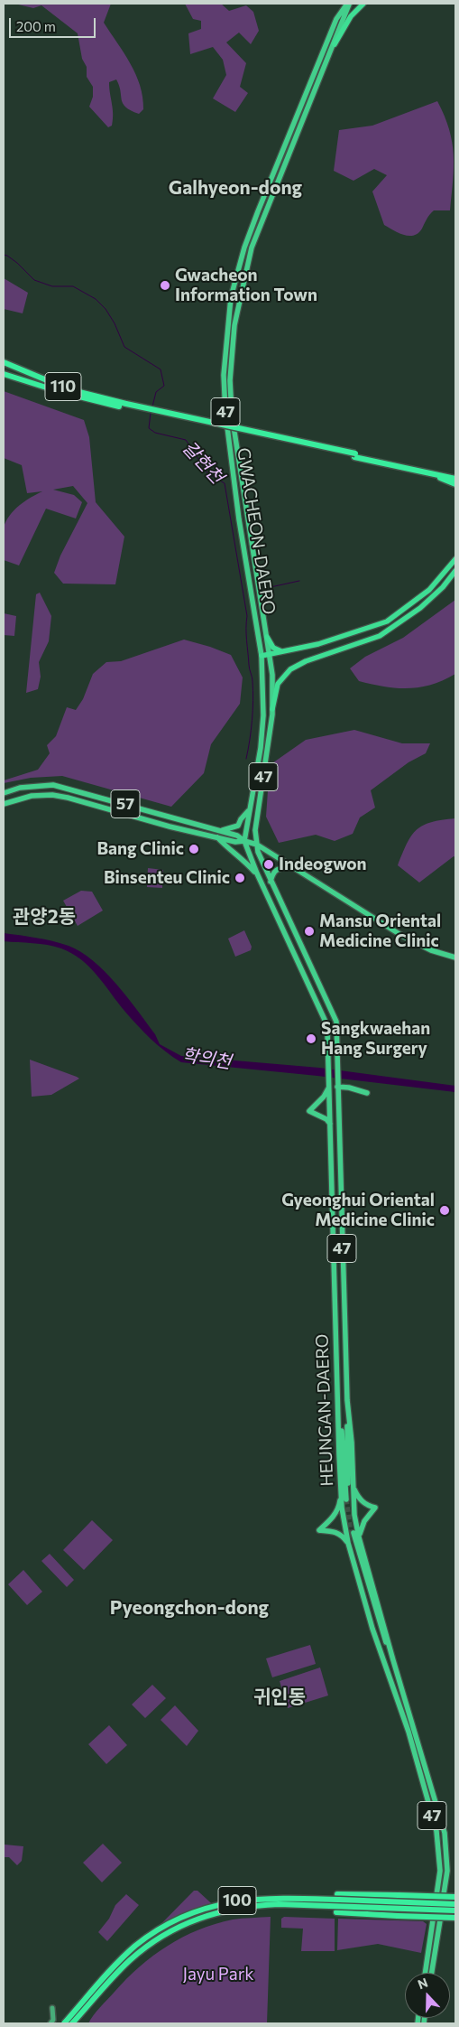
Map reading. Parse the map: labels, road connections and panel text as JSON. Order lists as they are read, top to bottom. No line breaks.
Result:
{"streets":{"highway":["110","100"],"main road":["47","GWACHEON-DAERO","57","HEUNGAN-DAERO"]},"crossings":[["47","HEUNGAN-DAERO"],["GWACHEON-DAERO","57"],["GWACHEON-DAERO","HEUNGAN-DAERO"],["57","HEUNGAN-DAERO"]],"districts":["Galhyeon-dong","관양2동","Pyeongchon-dong","귀인동"],"water":["갈현천","학의천"],"parks":["Jayu Park"],"places":["Gwacheon Information Town","Bang Clinic","Indeogwon","Binsenteu Clinic","Mansu Oriental Medicine Clinic","Sangkwaehan Hang Surgery","Gyeonghui Oriental Medicine Clinic"],"scale_bar":"200 m","north":"top"}
